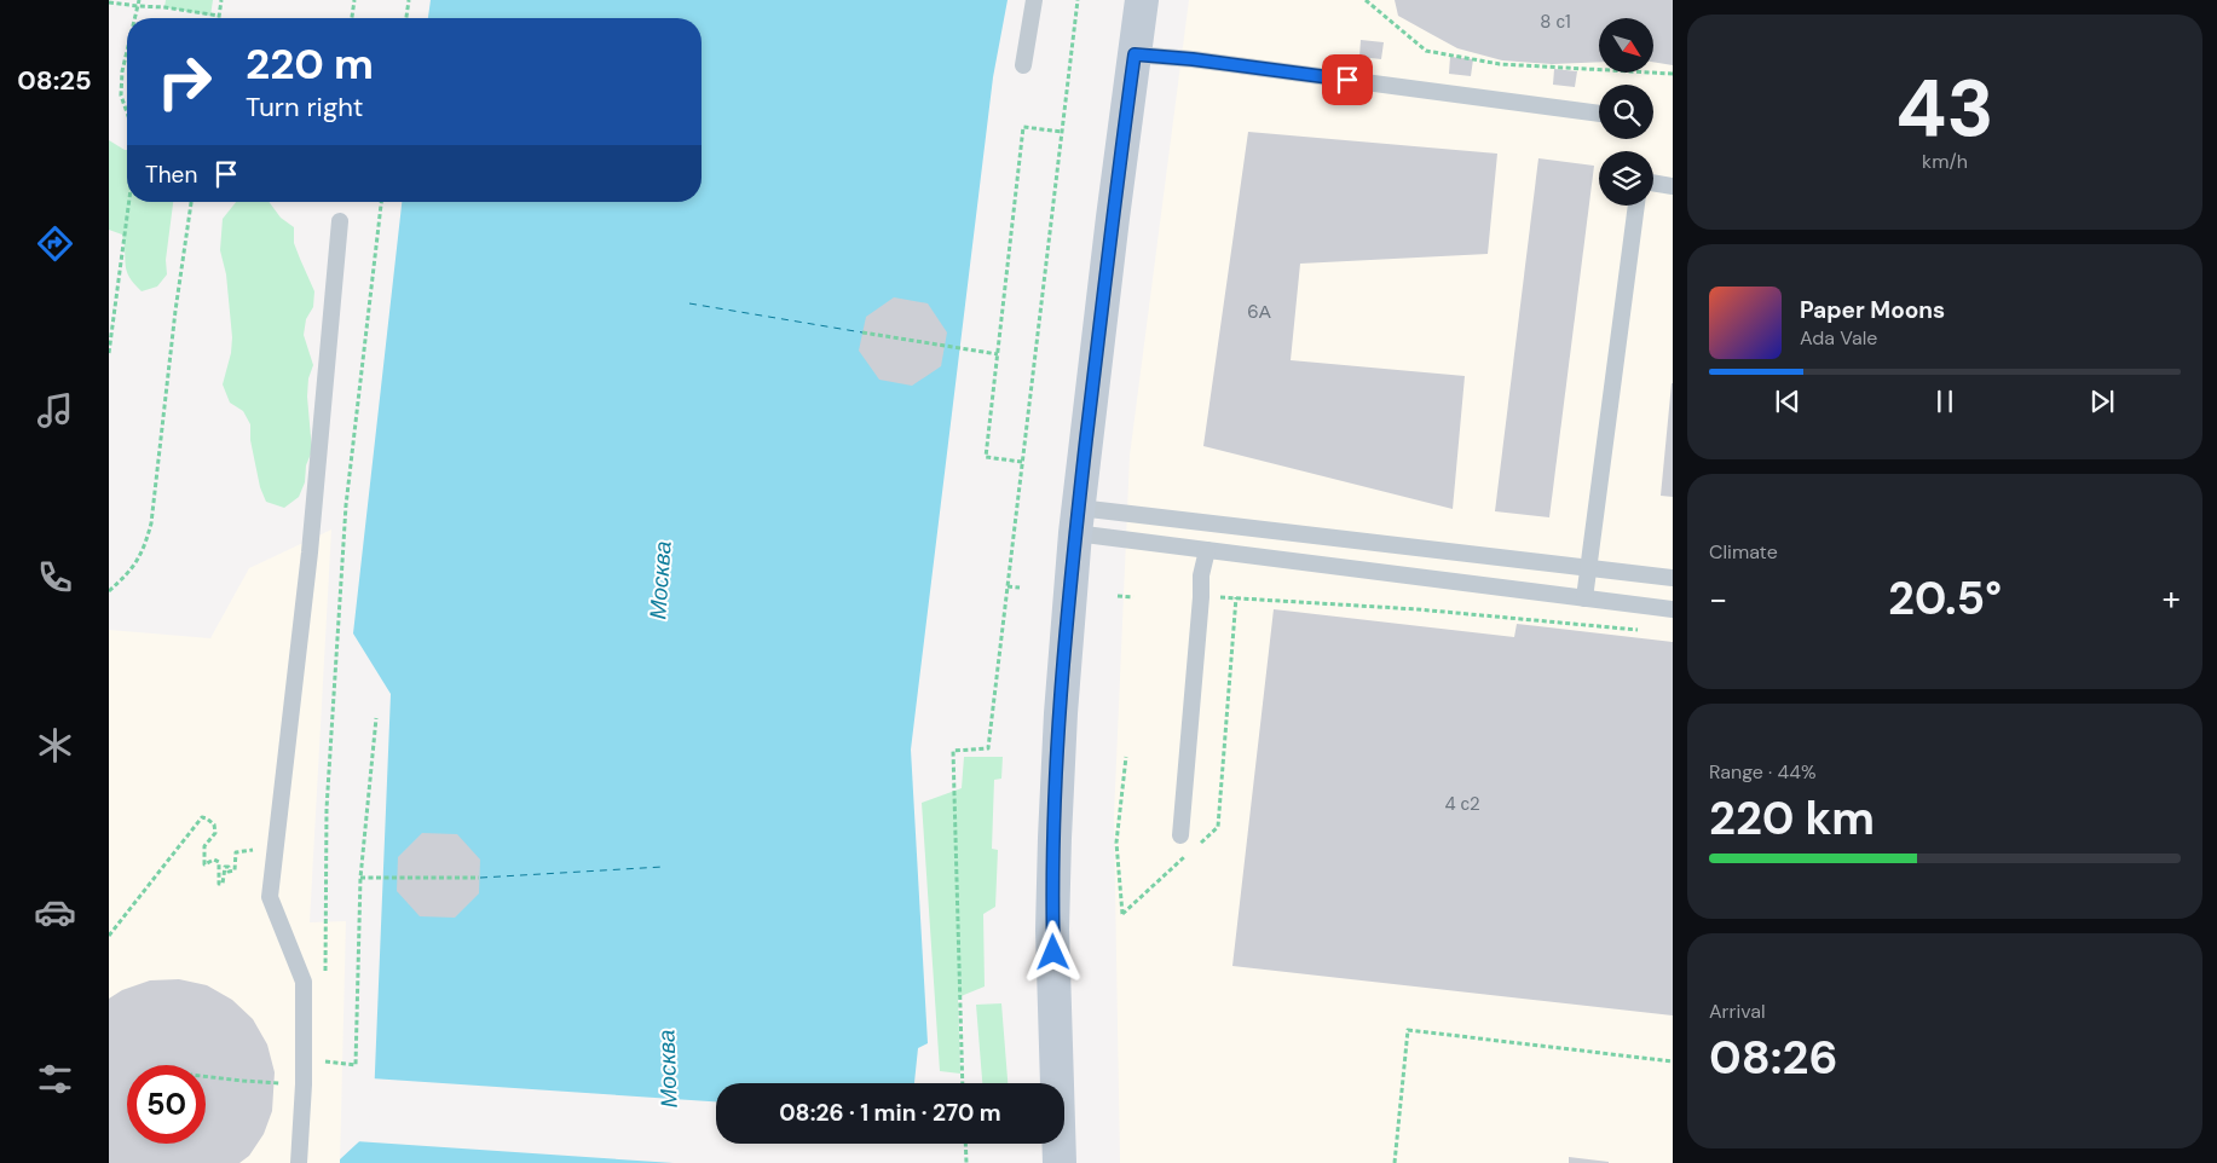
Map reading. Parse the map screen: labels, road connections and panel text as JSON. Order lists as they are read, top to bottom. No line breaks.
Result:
{"water":["Москва"],"house_numbers":["8 с1","6А","4 с2"],"north":"bottom right","page":{"tabs":"08:25","tile":[["43","km/h"],"Climate",["Range · 44%","220 km"],["Arrival","08:26"]],"turn":["220 m","Turn right"],"then":"Then","song":["Paper Moons","Ada Vale"],"heat":["−","20.5°","+"],"limit":"50","trip":"08:26 · 1 min · 270 m"}}
